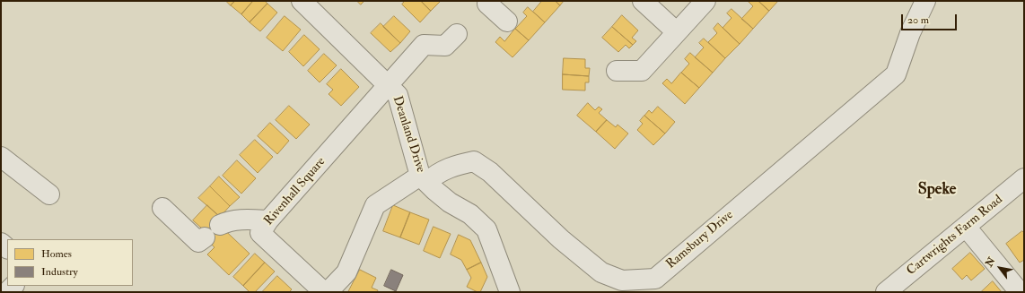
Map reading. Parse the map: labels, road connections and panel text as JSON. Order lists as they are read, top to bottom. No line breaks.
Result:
{"streets":{"street":["Deanland Drive","Rivenhall Square","Cartwrights Farm Road","Ramsbury Drive"]},"crossings":[["Deanland Drive","Rivenhall Square"],["Deanland Drive","Ramsbury Drive"]],"districts":["Speke"],"legend":["Homes","Industry"],"scale_bar":"20 m","north":"top left"}
